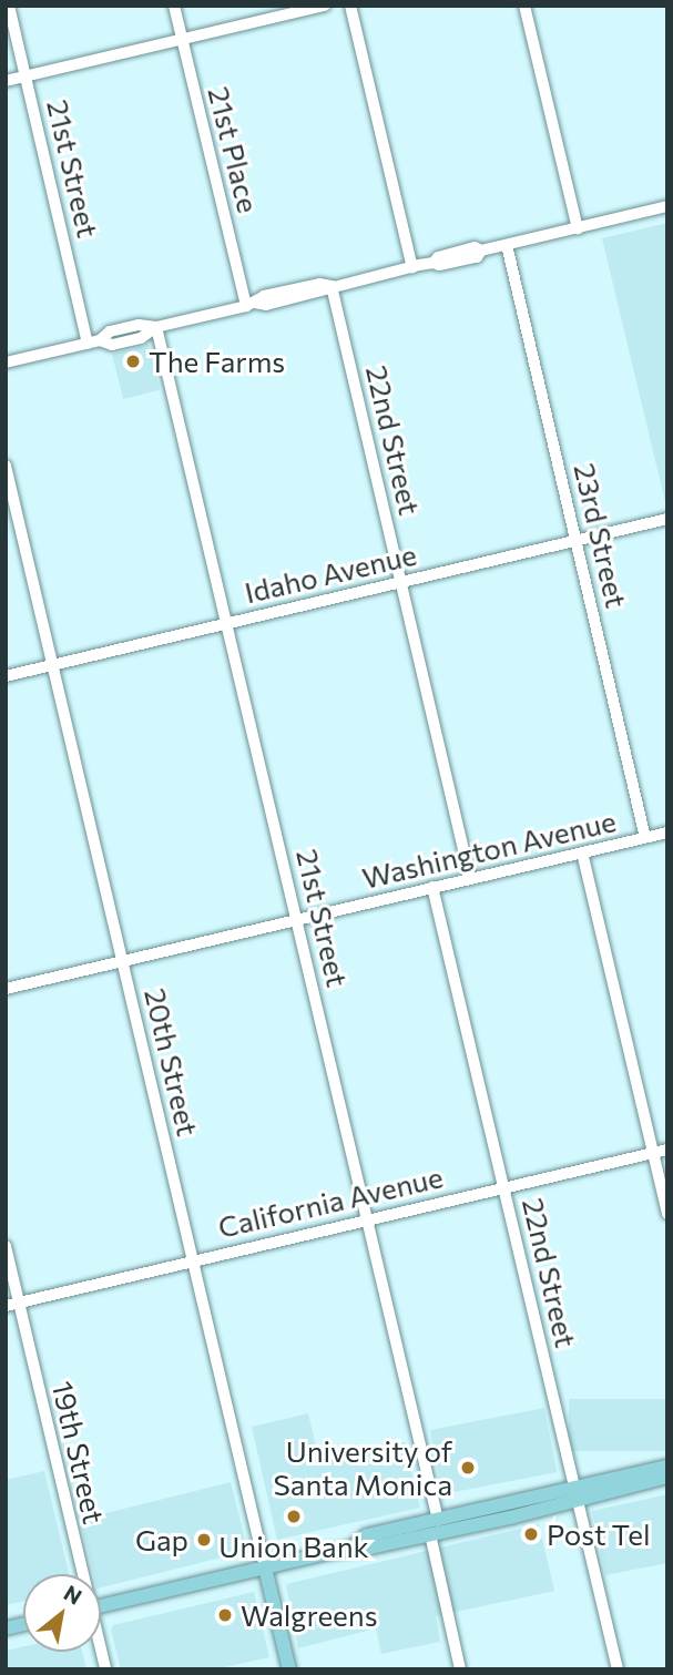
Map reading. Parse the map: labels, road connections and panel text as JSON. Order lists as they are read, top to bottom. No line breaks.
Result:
{"streets":{"main road":["20th Street"],"street":["21st Place","21st Street","22nd Street","23rd Street","Idaho Avenue","Washington Avenue","California Avenue","19th Street"]},"crossings":[["21st Street","Idaho Avenue"],["21st Street","Washington Avenue"],["21st Street","California Avenue"],["22nd Street","Idaho Avenue"],["22nd Street","Washington Avenue"],["22nd Street","California Avenue"],["23rd Street","Idaho Avenue"],["23rd Street","Washington Avenue"],["Idaho Avenue","20th Street"],["Washington Avenue","20th Street"],["20th Street","California Avenue"],["California Avenue","19th Street"]],"places":["The Farms","University of Santa Monica","Union Bank","Post Tel","Gap","Walgreens"],"north":"top right"}
